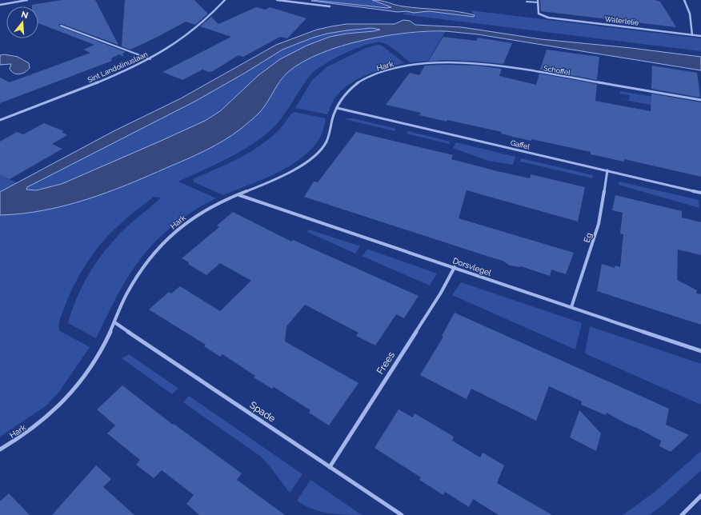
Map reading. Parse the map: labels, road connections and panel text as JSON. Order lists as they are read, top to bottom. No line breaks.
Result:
{"streets":{"street":["Waterlelie","Hark","Sint Landolinuslaan","Schoffel","Gaffel","Eg","Dorsvlegel","Frees","Spade"]},"crossings":[["Hark","Schoffel"],["Hark","Gaffel"],["Hark","Dorsvlegel"],["Hark","Spade"],["Gaffel","Eg"],["Eg","Dorsvlegel"],["Dorsvlegel","Frees"],["Frees","Spade"]],"north":"top"}
